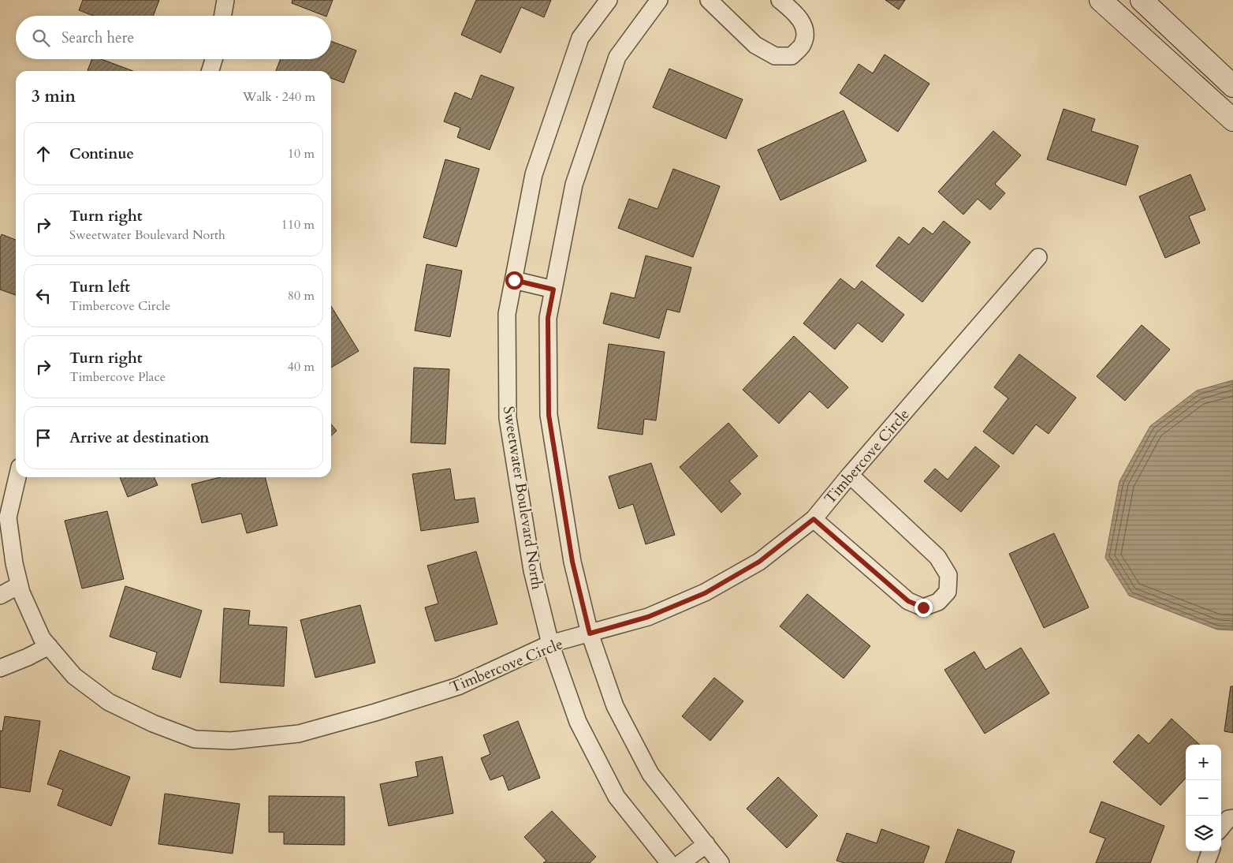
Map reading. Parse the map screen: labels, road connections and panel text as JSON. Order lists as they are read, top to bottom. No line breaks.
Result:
{"streets":{"street":["Timbercove Circle","Sweetwater Boulevard North"]},"crossings":[["Timbercove Circle","Sweetwater Boulevard North"]],"page":{"search":"Search here","heading":["3 min","Walk · 240 m"],"list":[["Continue","10 m"],["Turn right","Sweetwater Boulevard North","110 m"],["Turn left","Timbercove Circle","80 m"],["Turn right","Timbercove Place","40 m"],"Arrive at destination"],"map_buttons":["+","−"]}}
